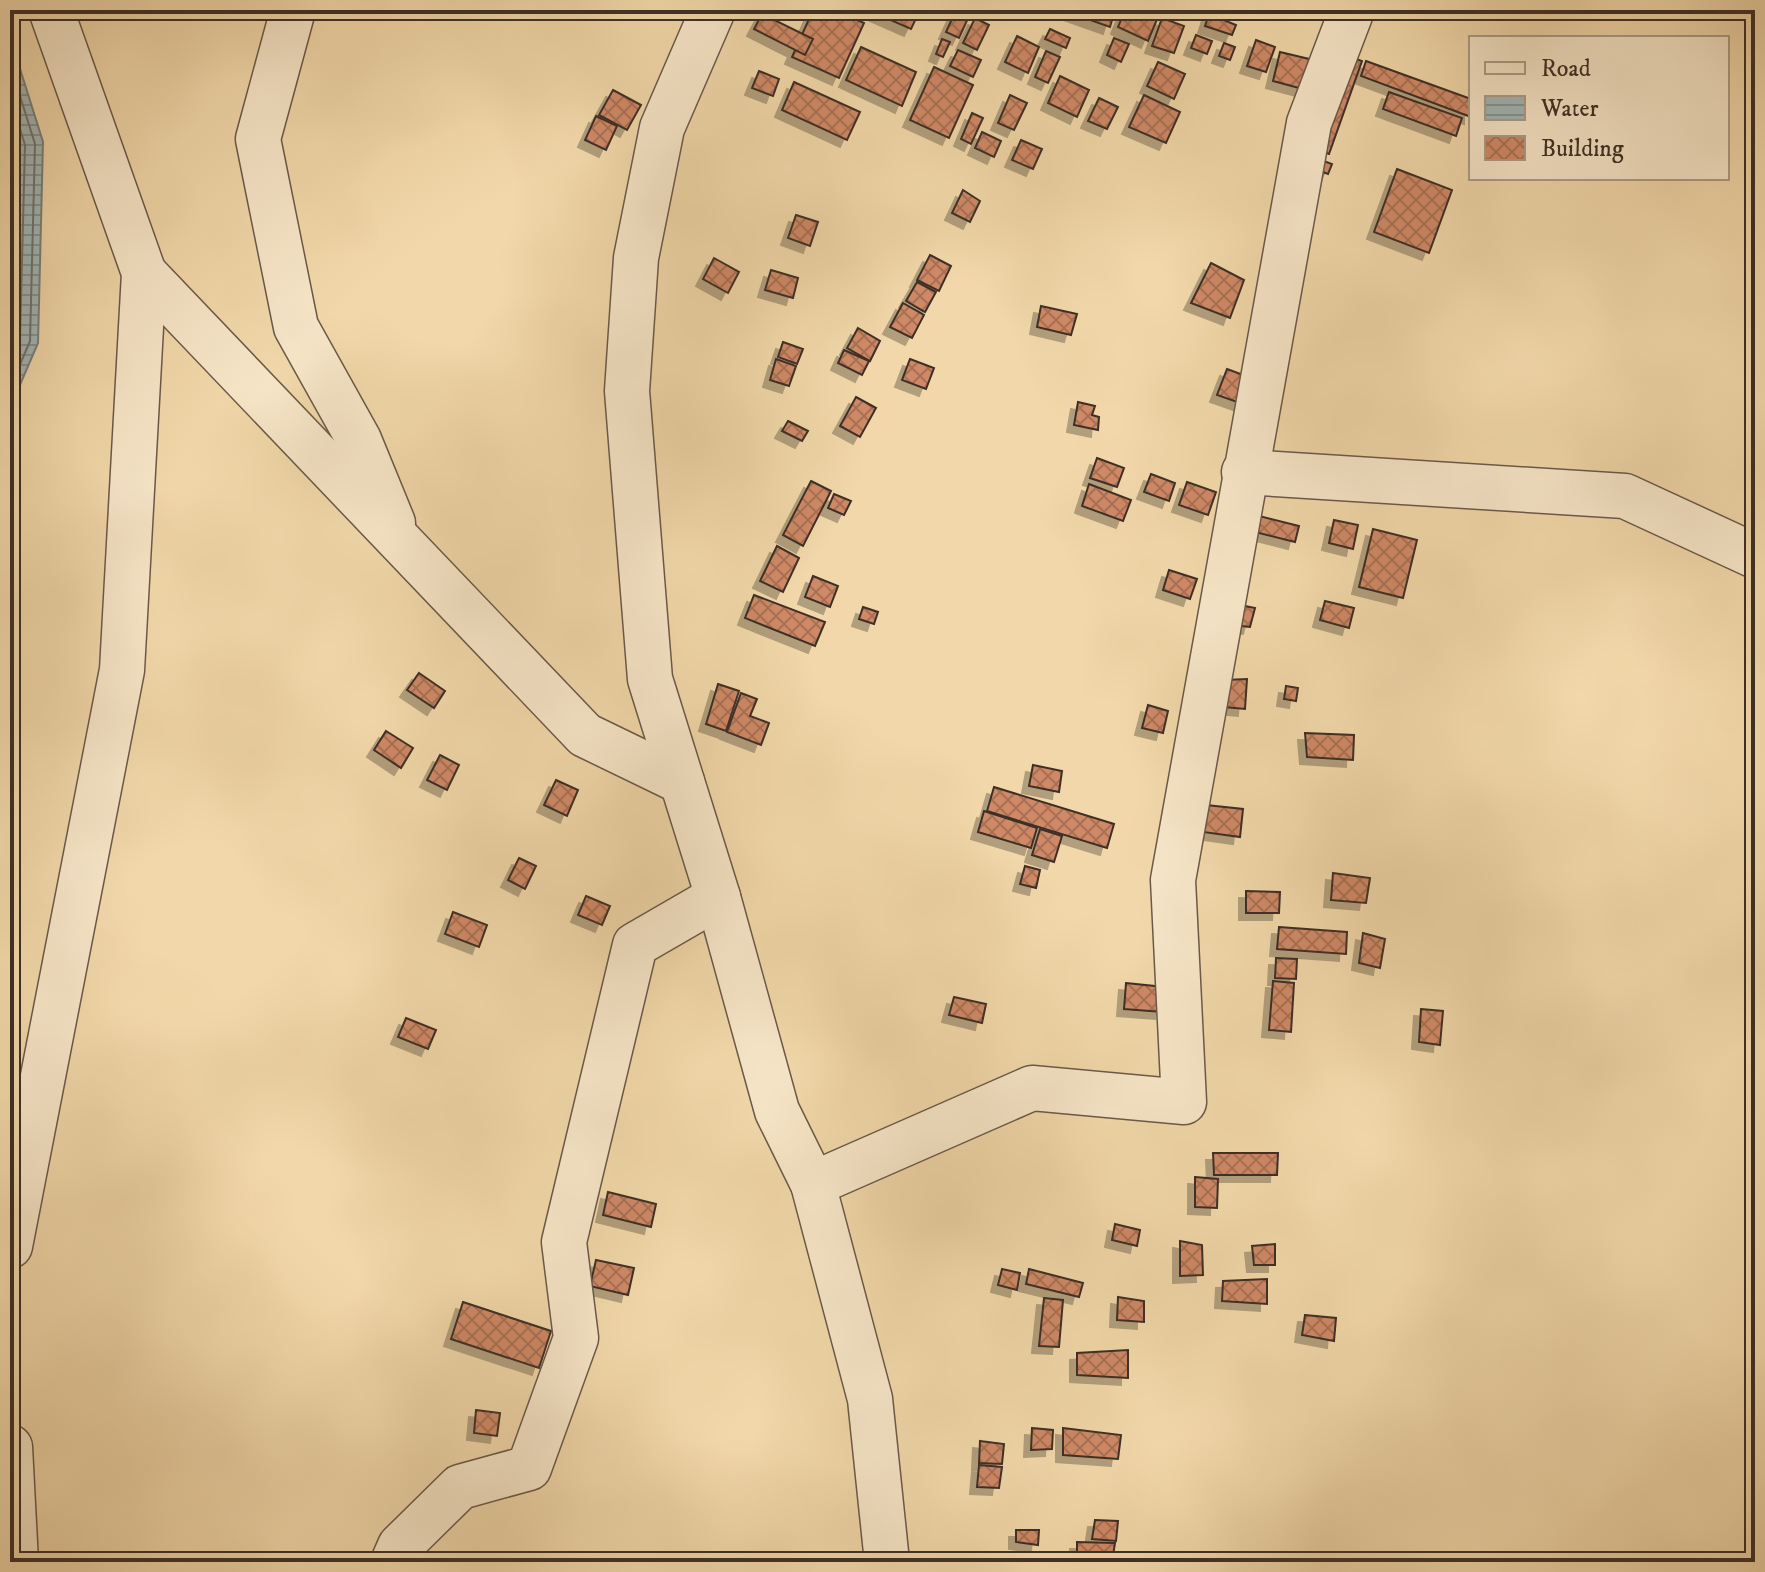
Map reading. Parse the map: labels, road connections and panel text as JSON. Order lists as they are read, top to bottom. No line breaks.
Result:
{"legend":["Road","Water","Building"]}
